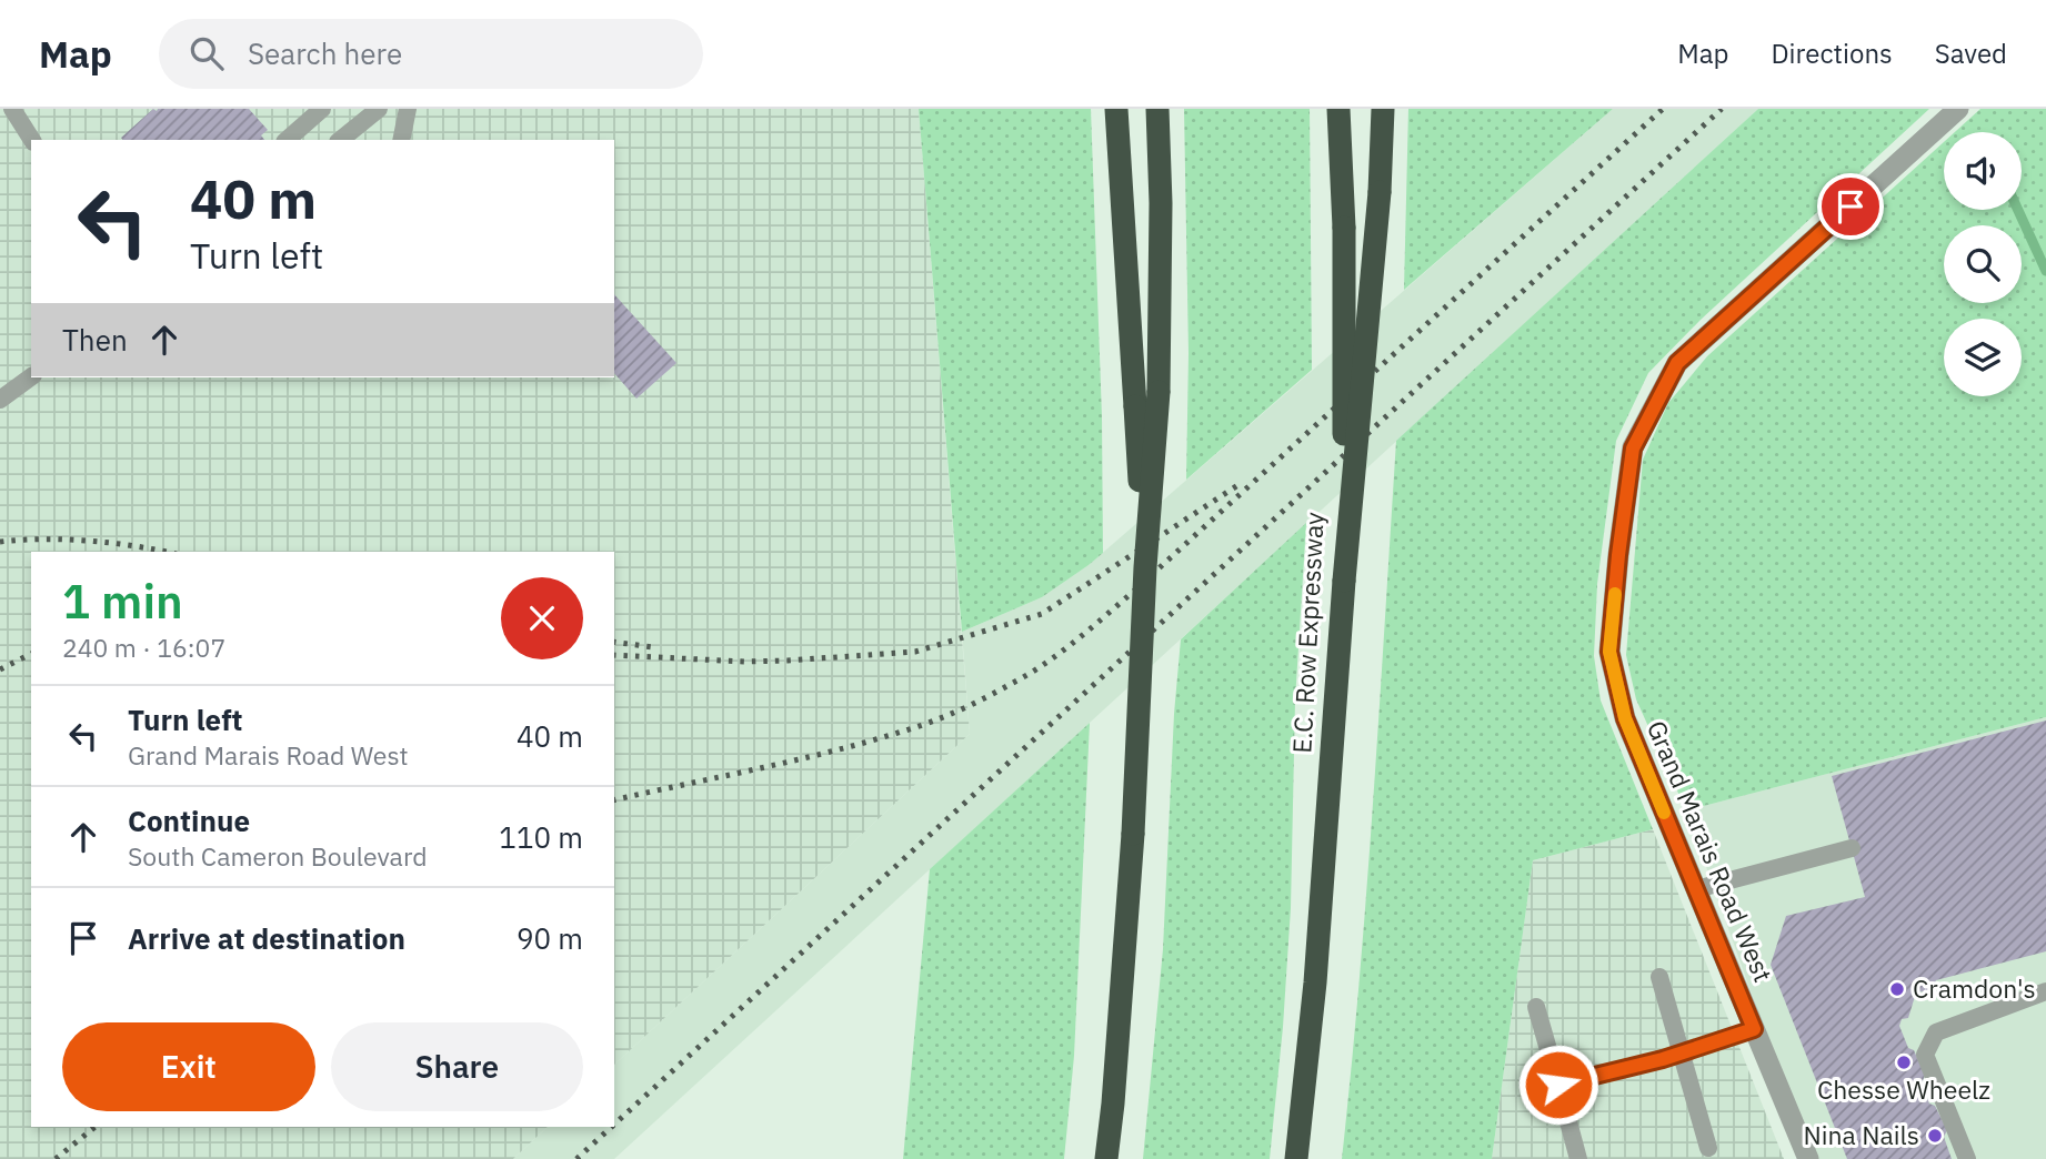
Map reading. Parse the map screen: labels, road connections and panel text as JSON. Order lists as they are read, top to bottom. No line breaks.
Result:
{"streets":{"highway":["E.C. Row Expressway"],"street":["Grand Marais Road West"]},"places":["Cramdon's","Chesse Wheelz","Nina Nails"],"page":{"header":"Map","search":"Search here","nav":["Map","Directions","Saved"],"turn":["40 m","Turn left"],"then":"Then","heading":["1 min","240 m · 16:07"],"list":[{"name":"Turn left","note":"Grand Marais Road West","value":"40 m"},{"name":"Continue","note":"South Cameron Boulevard","value":"110 m"},{"name":"Arrive at destination","value":"90 m"}],"buttons":["Exit","Share"]}}
